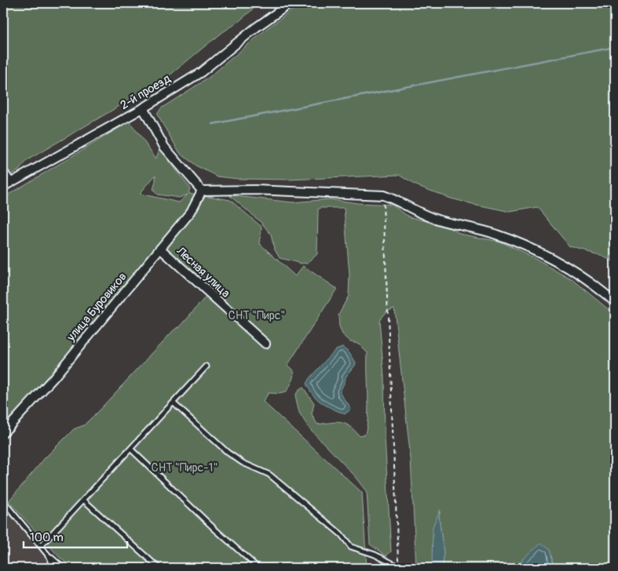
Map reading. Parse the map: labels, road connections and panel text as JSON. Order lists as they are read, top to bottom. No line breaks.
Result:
{"streets":{"street":["2-й проезд","Лесная улица","улица Буровиков"]},"crossings":[["Лесная улица","улица Буровиков"]],"parks":["СНТ \"Пирс\"","СНТ \"Пирс-1\""],"scale_bar":"100 m"}
